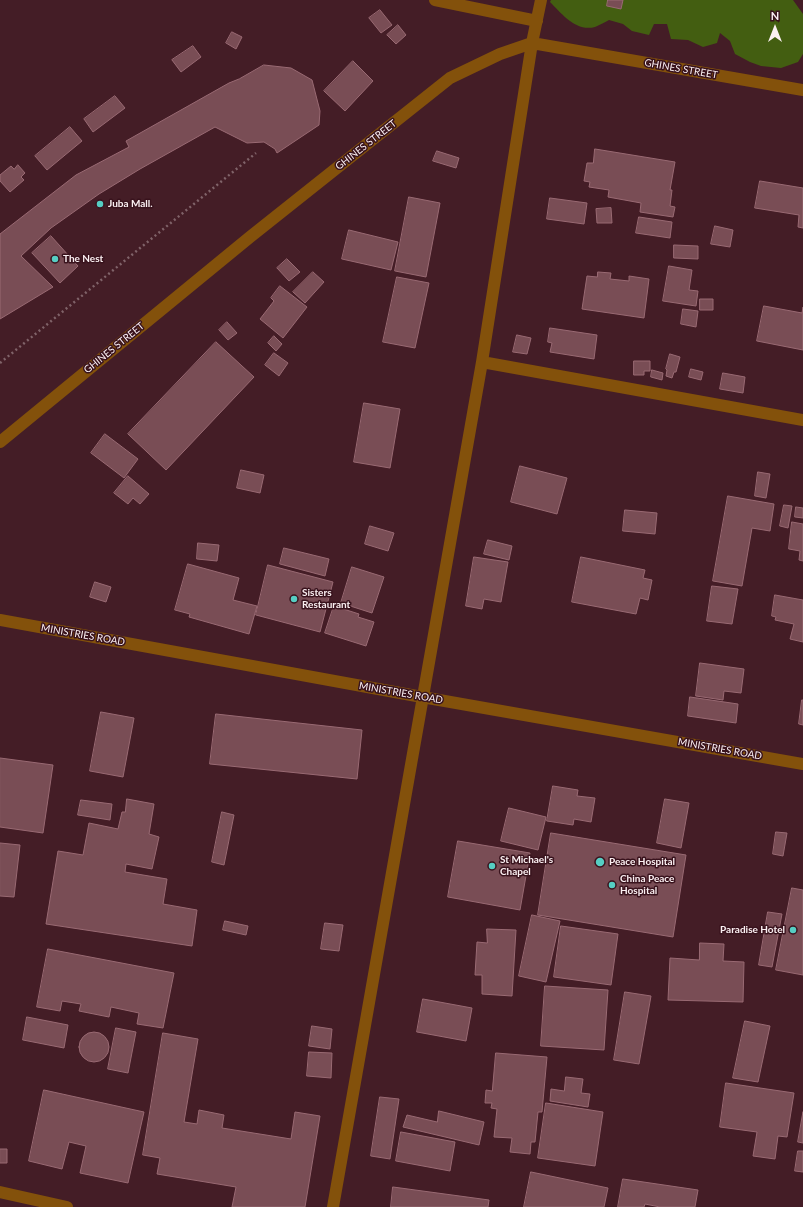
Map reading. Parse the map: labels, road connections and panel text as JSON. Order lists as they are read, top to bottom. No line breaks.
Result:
{"streets":{"street":["GHINES STREET","MINISTRIES ROAD"]},"places":["Juba Mall.","The Nest","Sisters Restaurant","Peace Hospital","St Michael's Chapel","China Peace Hospital","Paradise Hotel"],"north":"top"}
